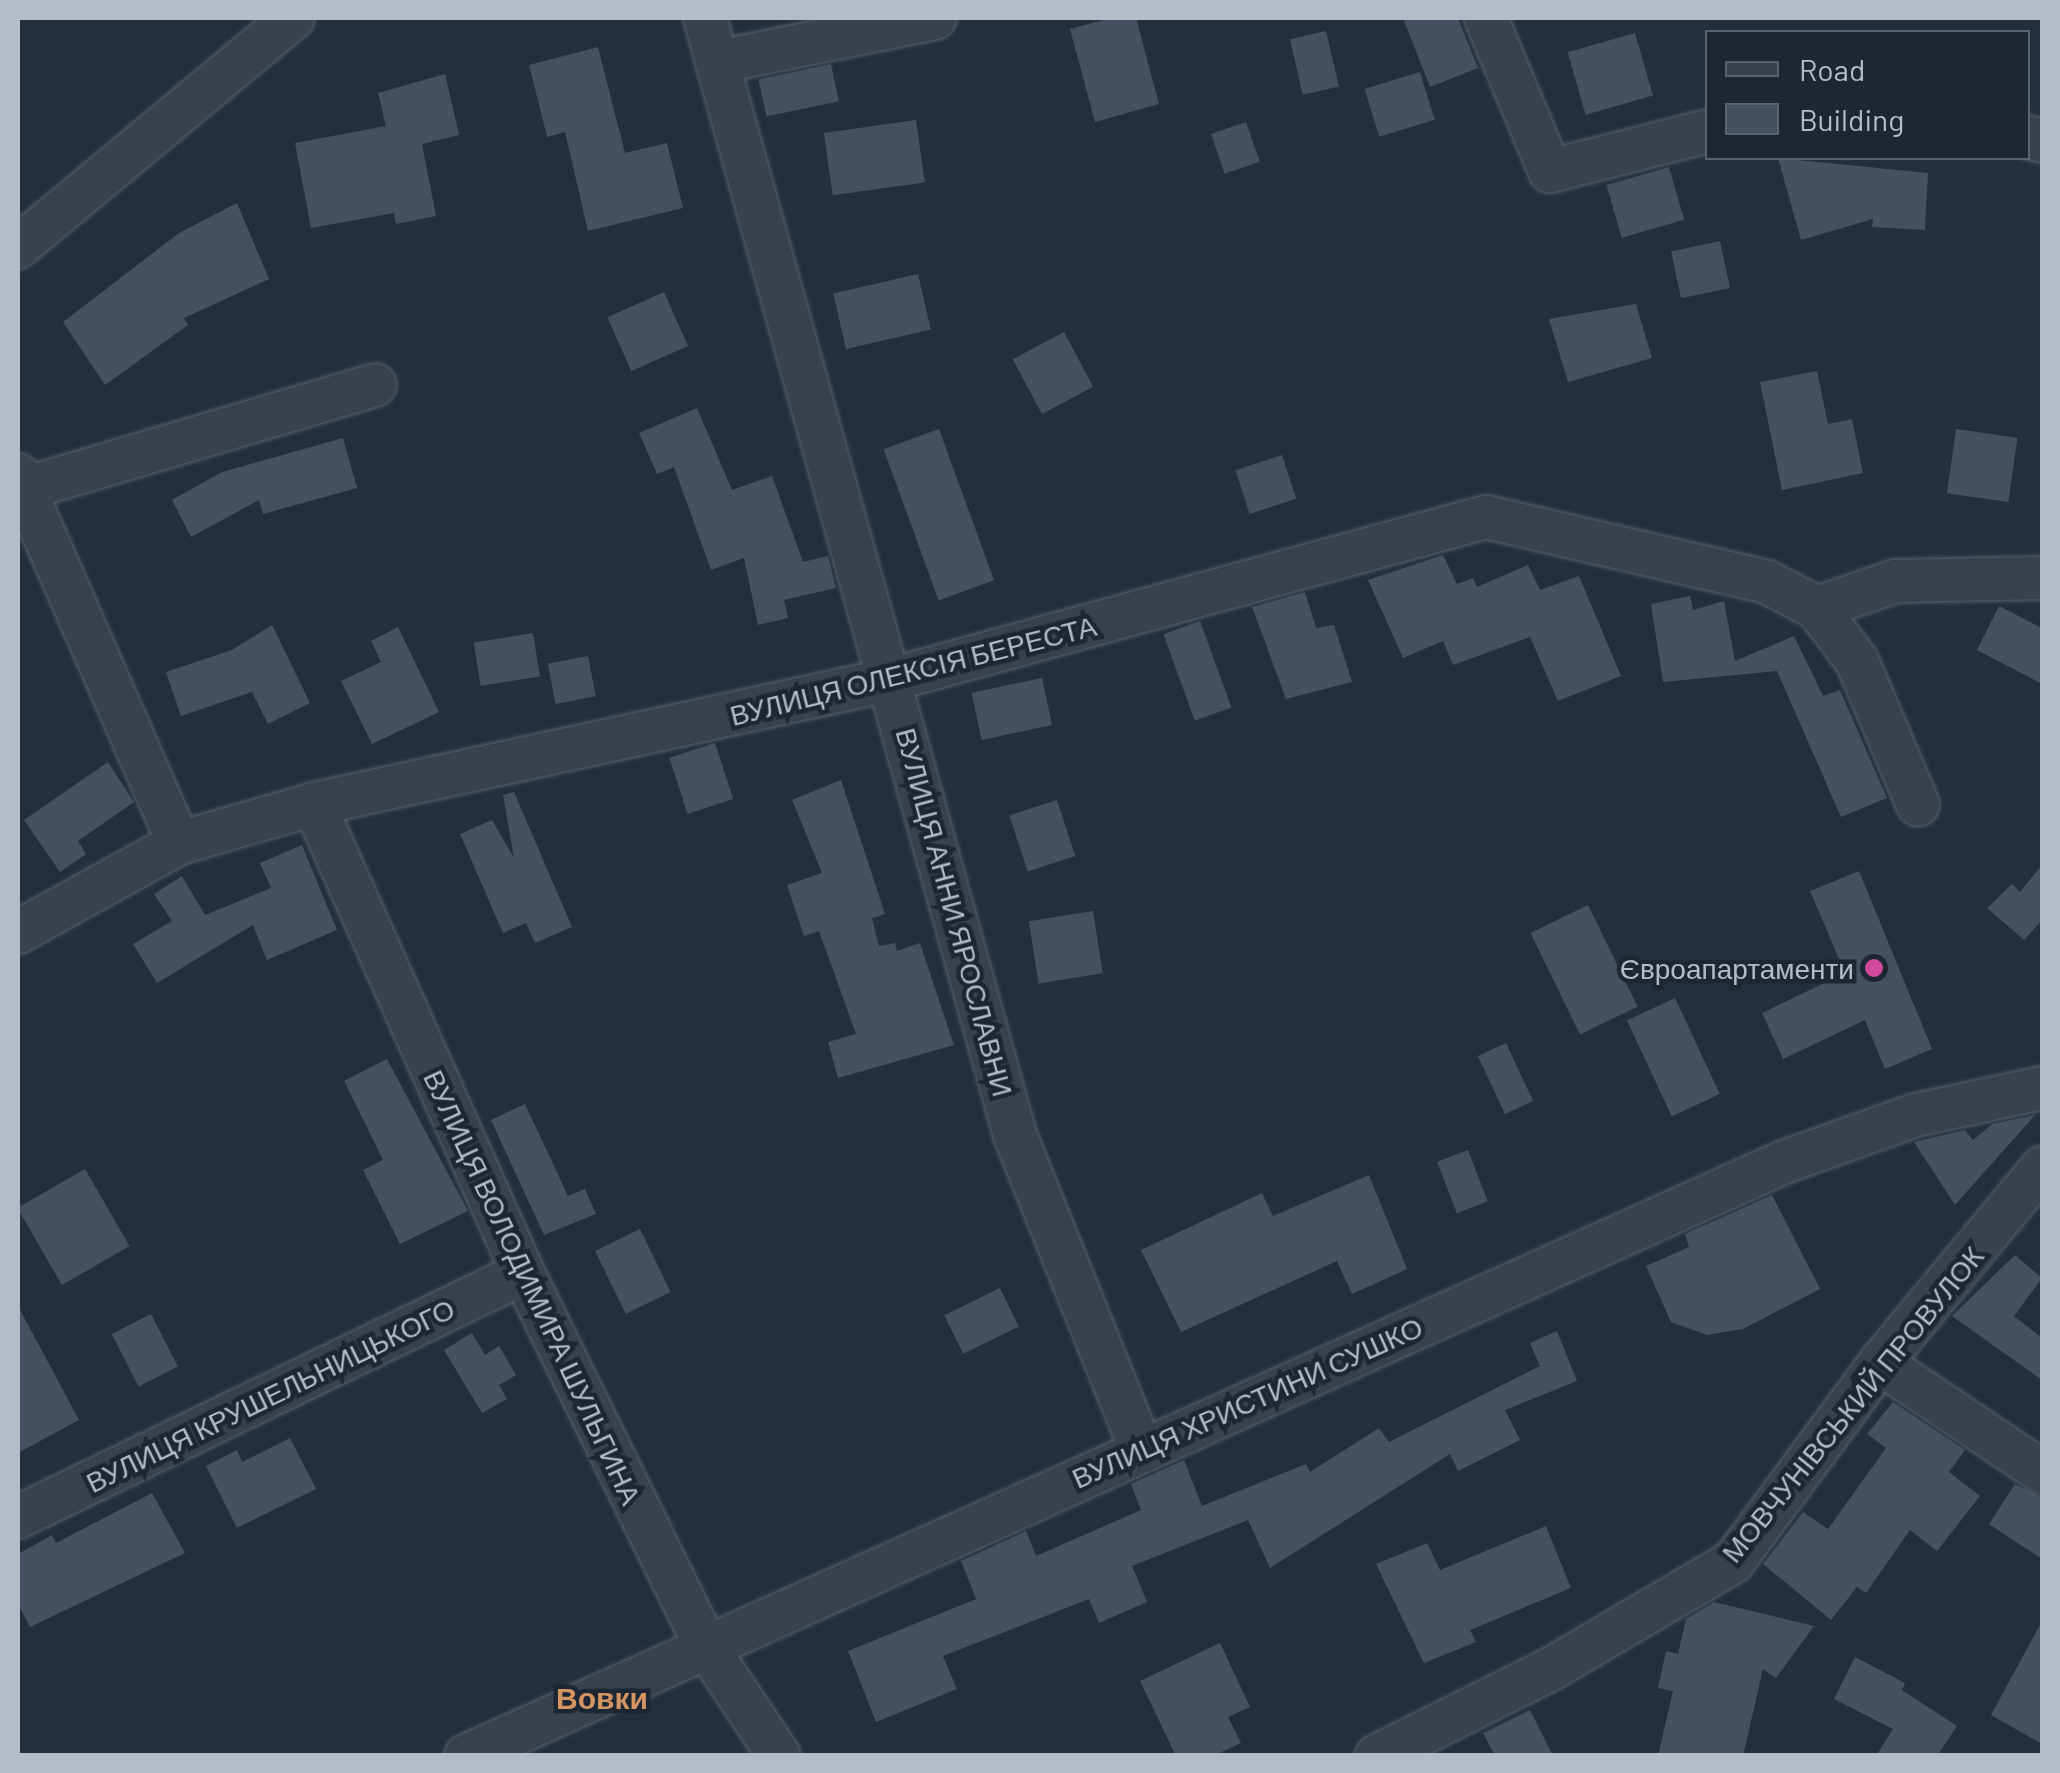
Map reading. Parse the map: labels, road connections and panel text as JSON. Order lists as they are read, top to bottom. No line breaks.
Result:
{"streets":{"street":["ВУЛИЦЯ ОЛЕКСІЯ БЕРЕСТА","ВУЛИЦЯ АННИ ЯРОСЛАВНИ","ВУЛИЦЯ ВОЛОДИМИРА ШУЛЬГИНА","ВУЛИЦЯ КРУШЕЛЬНИЦЬКОГО","ВУЛИЦЯ ХРИСТИНИ СУШКО","МОВЧУНІВСЬКИЙ ПРОВУЛОК"]},"crossings":[["ВУЛИЦЯ ОЛЕКСІЯ БЕРЕСТА","ВУЛИЦЯ АННИ ЯРОСЛАВНИ"],["ВУЛИЦЯ ОЛЕКСІЯ БЕРЕСТА","ВУЛИЦЯ ВОЛОДИМИРА ШУЛЬГИНА"],["ВУЛИЦЯ АННИ ЯРОСЛАВНИ","ВУЛИЦЯ ХРИСТИНИ СУШКО"],["ВУЛИЦЯ ВОЛОДИМИРА ШУЛЬГИНА","ВУЛИЦЯ КРУШЕЛЬНИЦЬКОГО"],["ВУЛИЦЯ ВОЛОДИМИРА ШУЛЬГИНА","ВУЛИЦЯ ХРИСТИНИ СУШКО"]],"districts":["Вовки"],"places":["Євроапартаменти"],"legend":["Road","Building"]}
